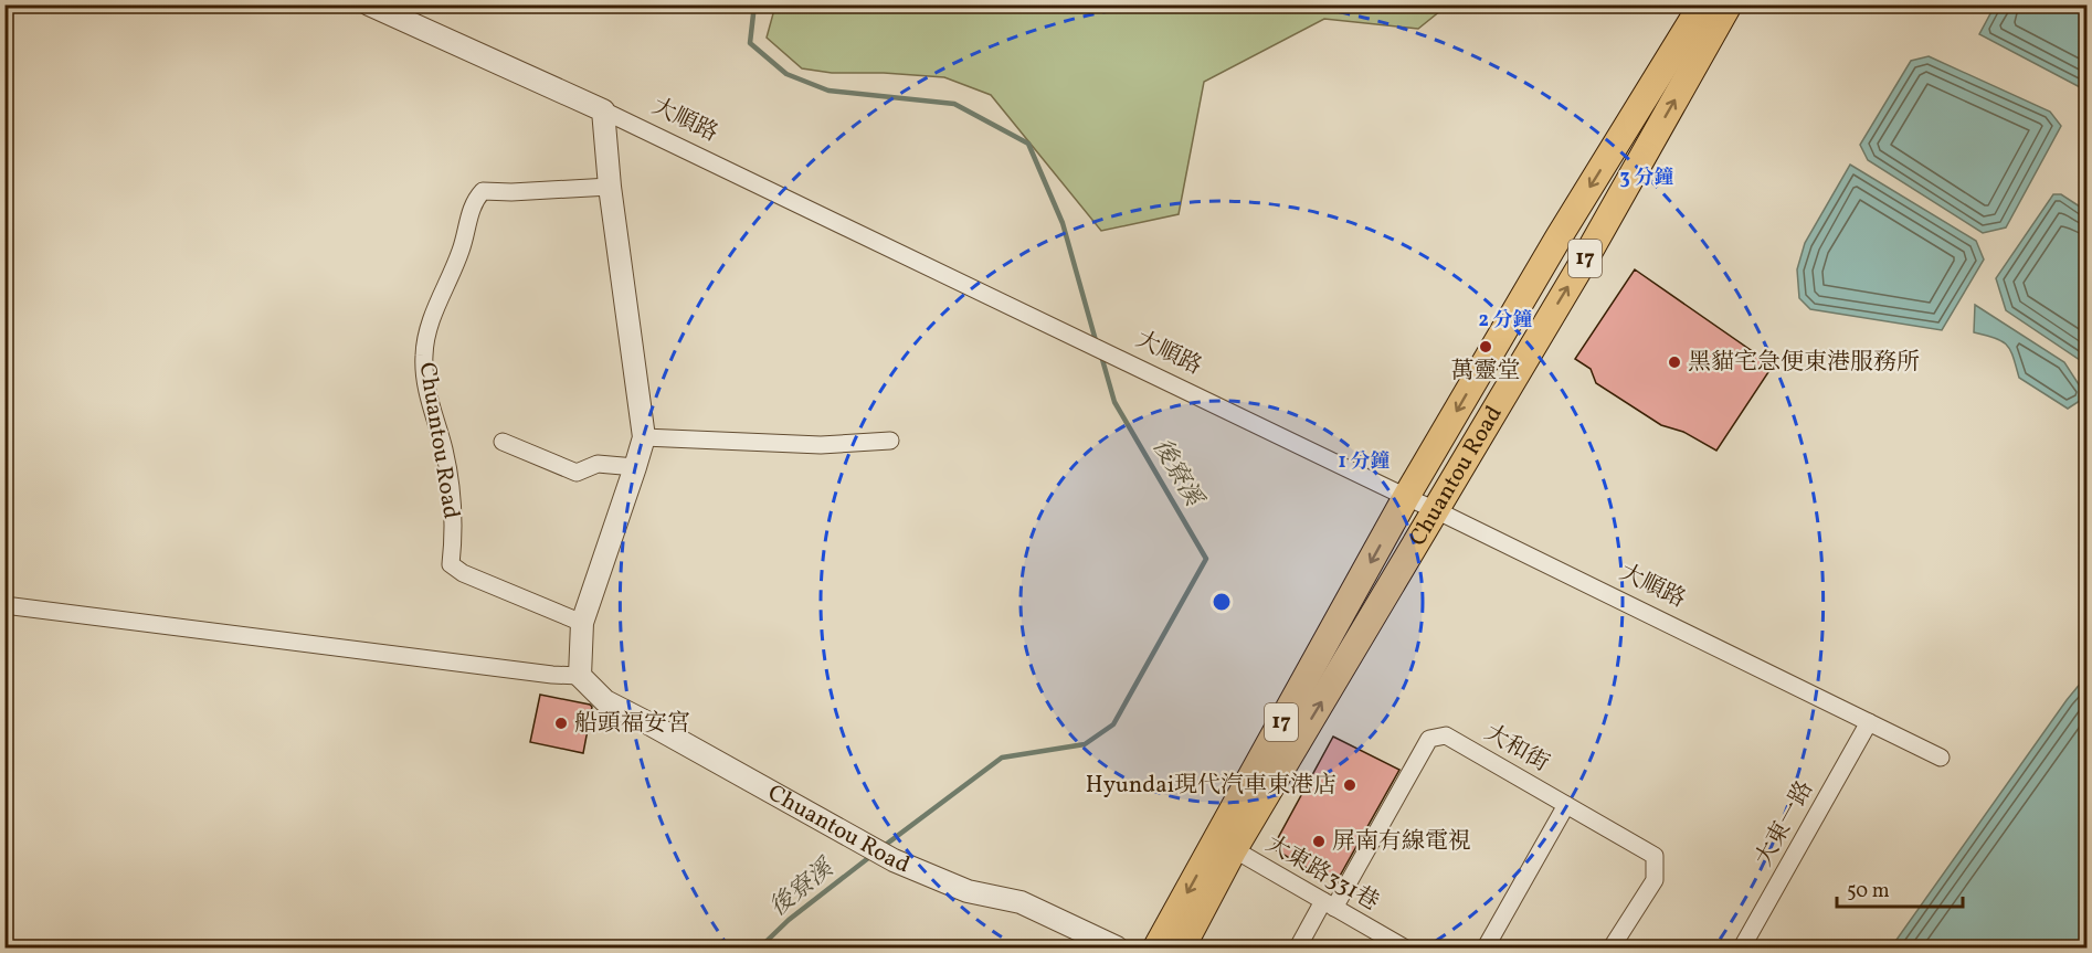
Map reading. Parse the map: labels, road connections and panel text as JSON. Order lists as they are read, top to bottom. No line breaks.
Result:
{"streets":{"main road":["17","Chuantou Road"],"street":["大順路","大和街","大東一路","大東路331巷"]},"crossings":[["大順路","Chuantou Road"],["大順路","大東一路"],["Chuantou Road","大東路331巷"],["大和街","大東路331巷"]],"water":["後寮溪"],"places":["萬靈堂","黑貓宅急便東港服務所","船頭福安宮","Hyundai現代汽車東港店","屏南有線電視"],"scale_bar":"50 m","rings":["3 分鐘","2 分鐘","1 分鐘"]}
